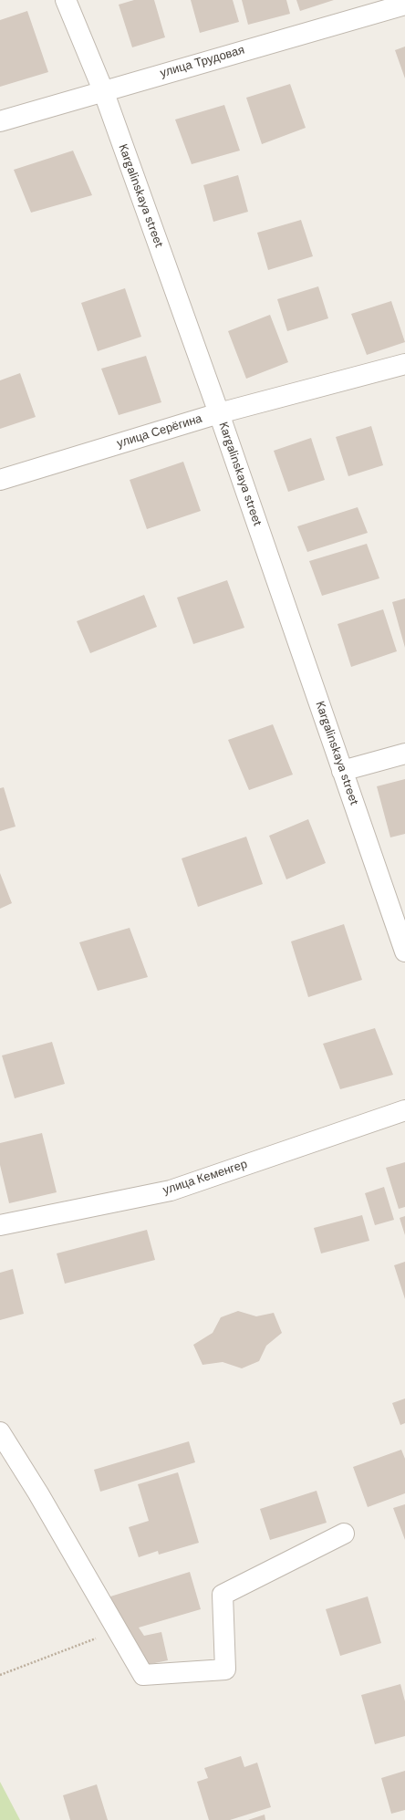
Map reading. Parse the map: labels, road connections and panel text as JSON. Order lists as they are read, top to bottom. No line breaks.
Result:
{"streets":{"street":["улица Трудовая","Kargalinskaya street","улица Серёгина","улица Кеменгер"]},"crossings":[["улица Трудовая","Kargalinskaya street"],["Kargalinskaya street","улица Серёгина"]]}
